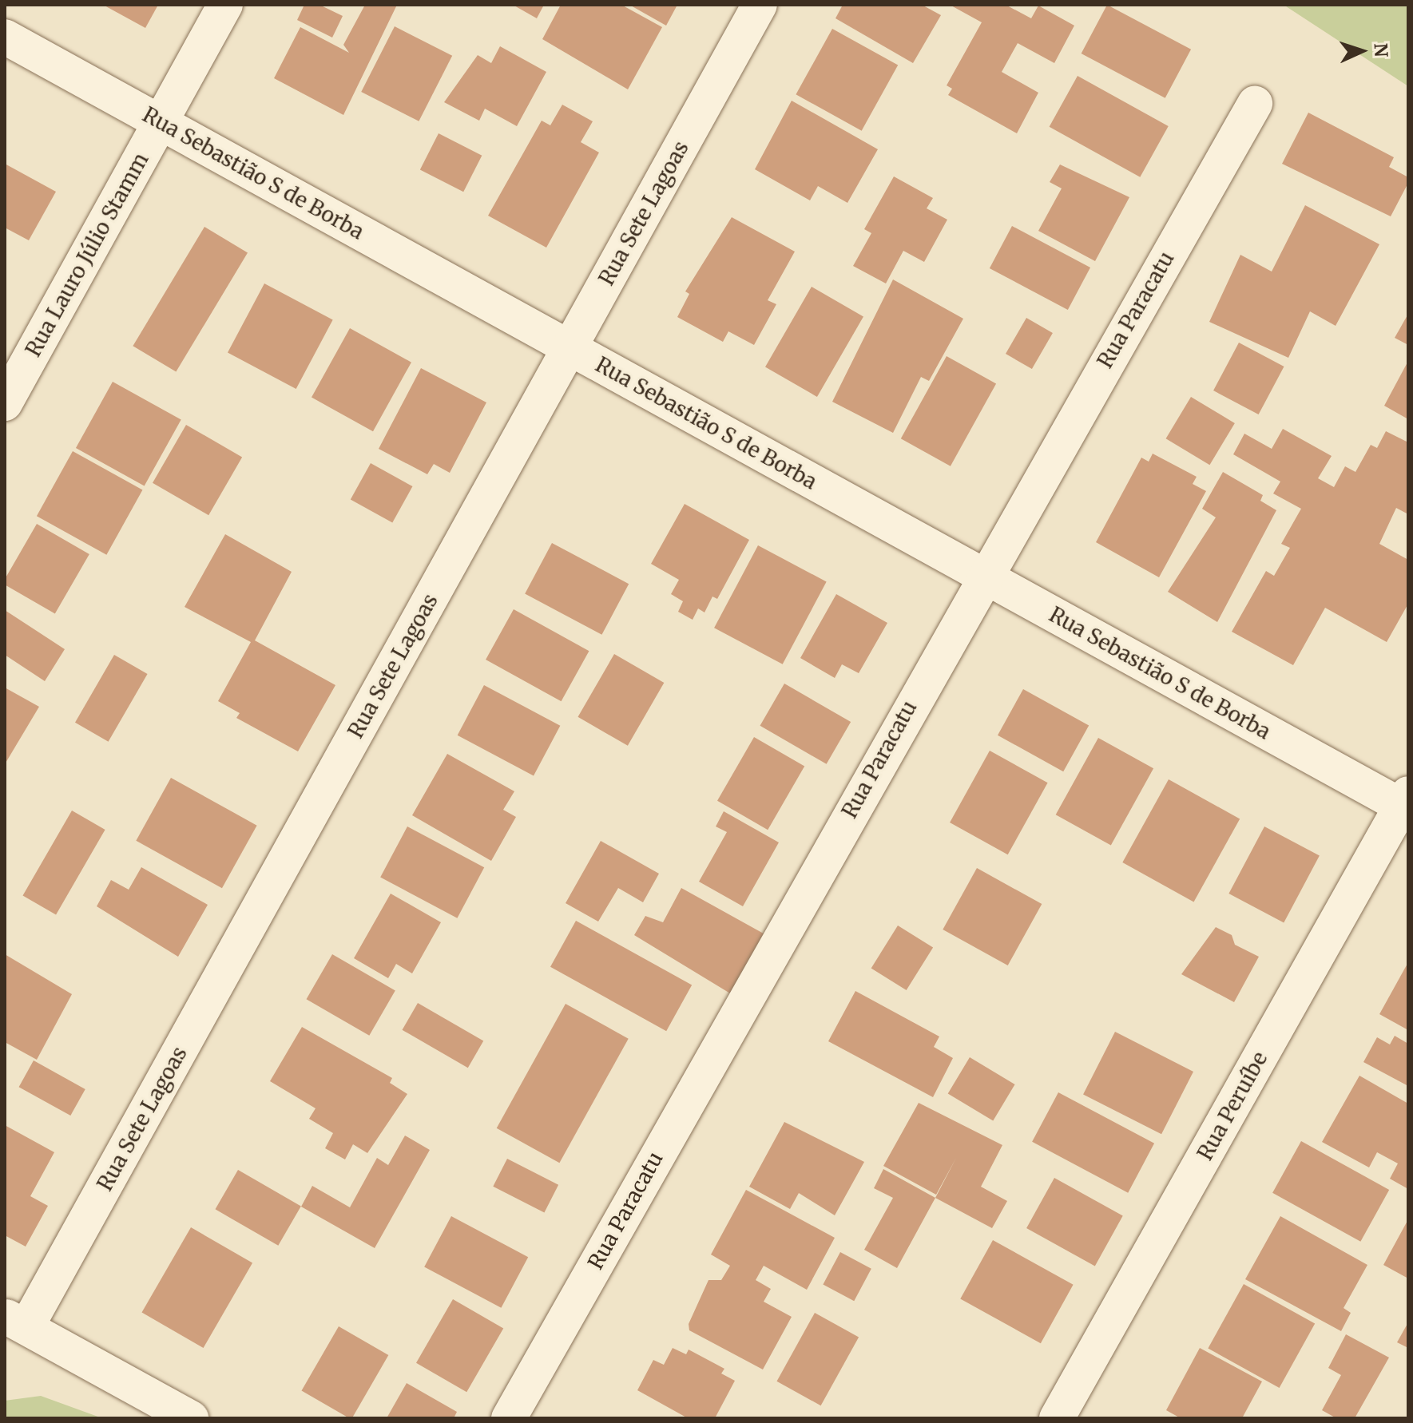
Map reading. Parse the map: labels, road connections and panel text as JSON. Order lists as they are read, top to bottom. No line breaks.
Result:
{"streets":{"street":["Rua Sebastião S de Borba","Rua Sete Lagoas","Rua Lauro Júlio Stamm","Rua Paracatu","Rua Peruíbe"]},"crossings":[["Rua Sebastião S de Borba","Rua Sete Lagoas"],["Rua Sebastião S de Borba","Rua Lauro Júlio Stamm"],["Rua Sebastião S de Borba","Rua Paracatu"],["Rua Sebastião S de Borba","Rua Peruíbe"]],"north":"right"}
